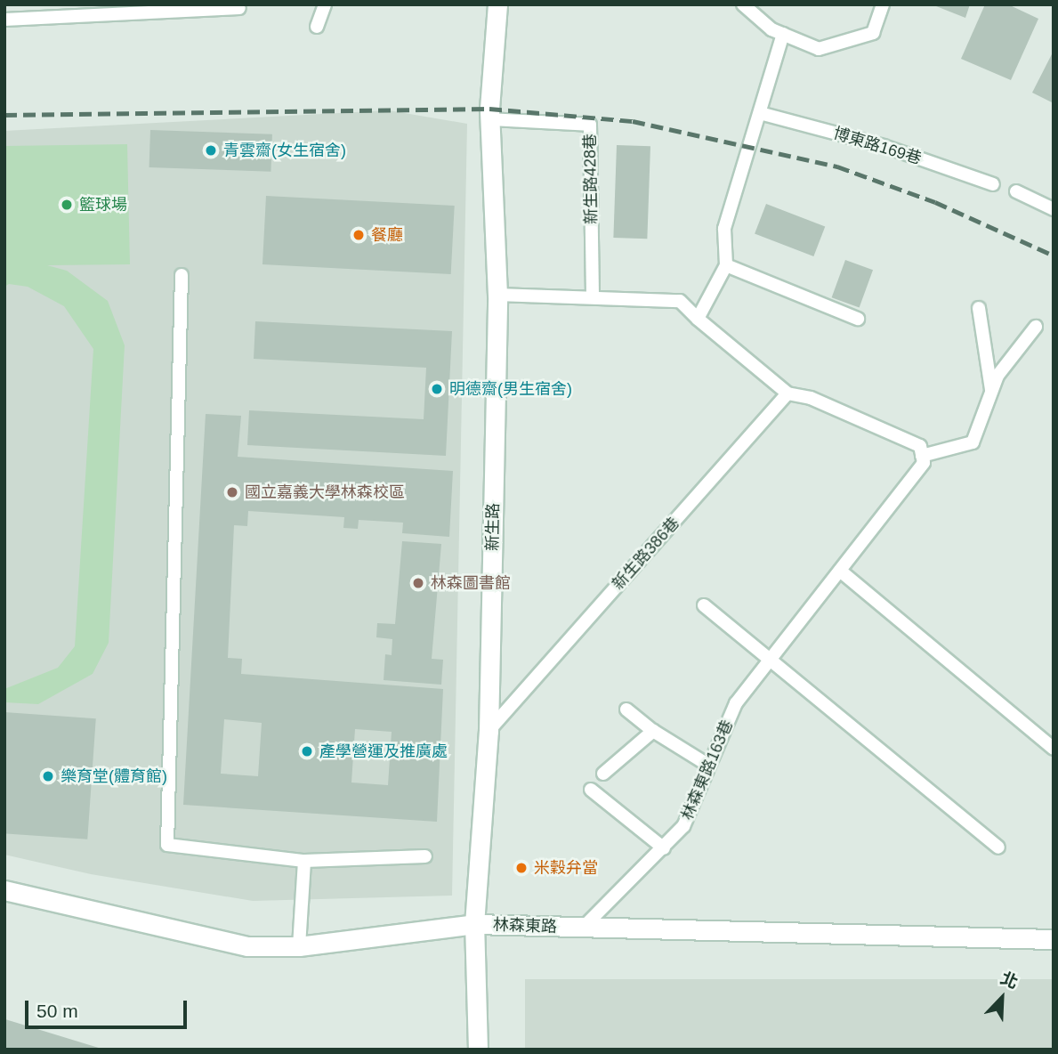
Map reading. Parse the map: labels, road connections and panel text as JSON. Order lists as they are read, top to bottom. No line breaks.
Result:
{"streets":{"main road":["新生路","林森東路"],"lane":["博東路169巷","新生路428巷","新生路386巷","林森東路163巷"]},"crossings":[["新生路428巷","新生路"],["新生路","新生路386巷"],["新生路","林森東路"],["林森東路163巷","林森東路"]],"places":["青雲齋(女生宿舍)","籃球場","餐廳","明德齋(男生宿舍)","國立嘉義大學林森校區","林森圖書館","產學營運及推廣處","樂育堂(體育館)","米穀弁當"],"scale_bar":"50 m","north":"top right"}
